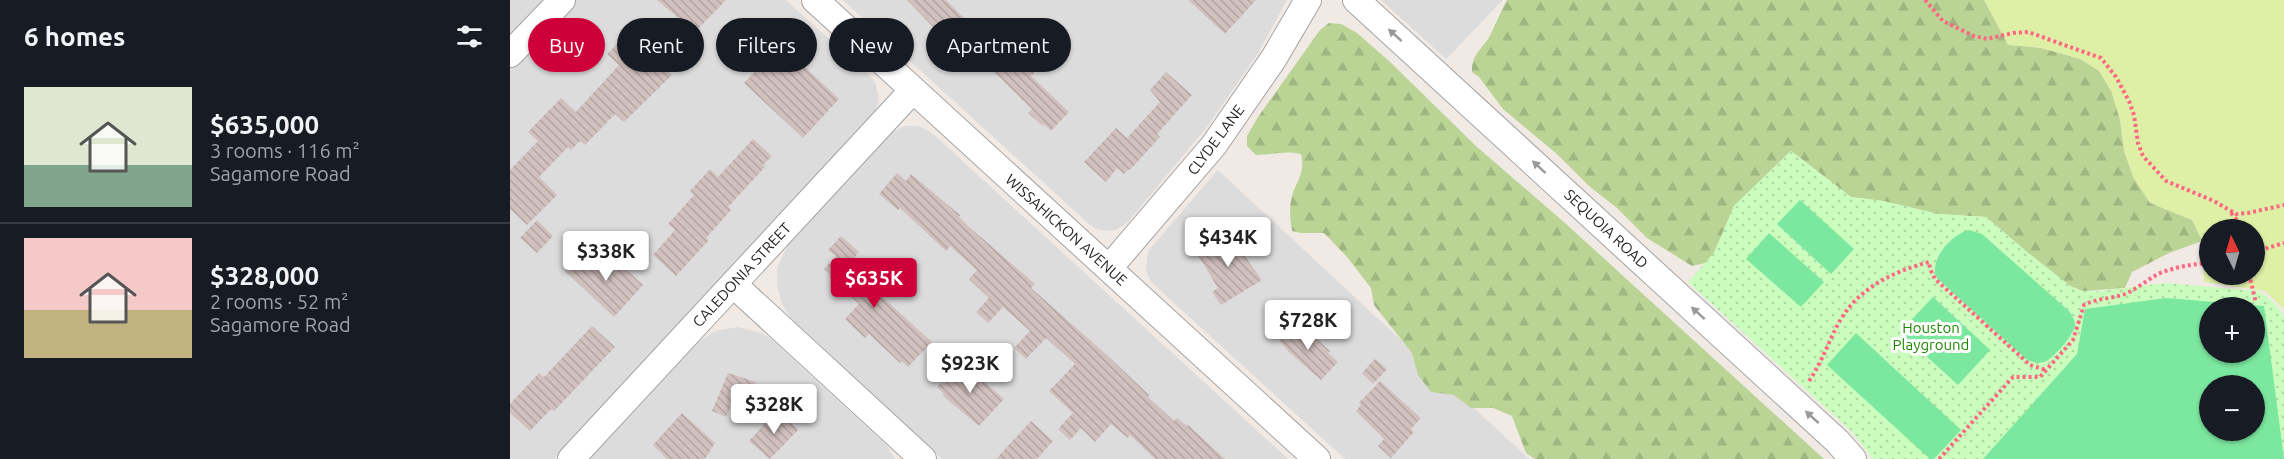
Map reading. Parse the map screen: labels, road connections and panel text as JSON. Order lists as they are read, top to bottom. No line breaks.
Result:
{"streets":{"street":["CLYDE LANE","SEQUOIA ROAD","WISSAHICKON AVENUE","CALEDONIA STREET"]},"crossings":[["CLYDE LANE","WISSAHICKON AVENUE"],["WISSAHICKON AVENUE","CALEDONIA STREET"]],"one_way":["SEQUOIA ROAD"],"parks":["Houston Playground"],"north":"top","page":{"heading":"6 homes","chip":["Buy","Rent","Filters","New","Apartment"],"list":[{"name":"$635,000","note":"3 rooms · 116 m² · Sagamore Road"},{"name":"$328,000","note":"2 rooms · 52 m² · Sagamore Road"}],"price":["$434K","$338K","$635K","$728K","$923K","$328K"],"map_buttons":["+","−"]}}
